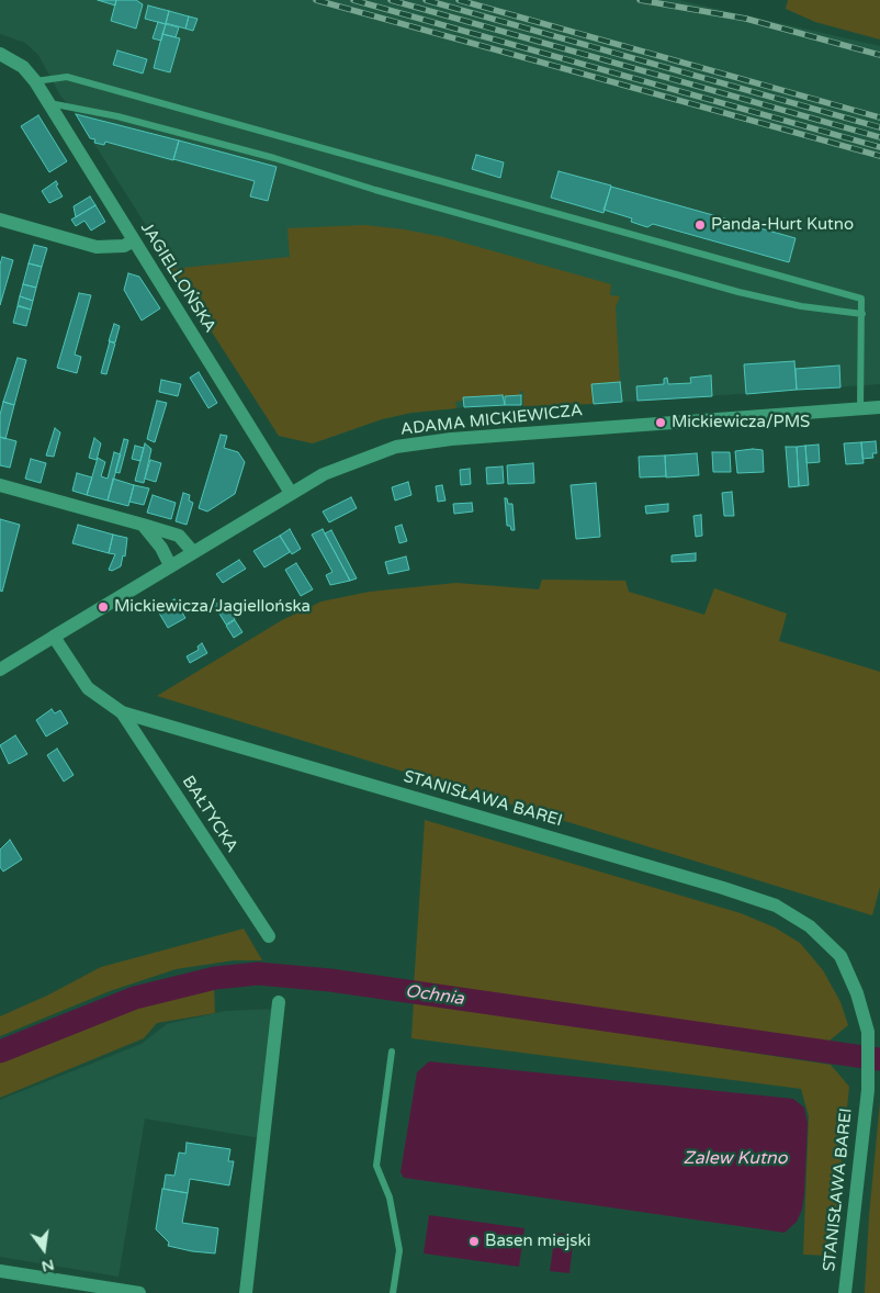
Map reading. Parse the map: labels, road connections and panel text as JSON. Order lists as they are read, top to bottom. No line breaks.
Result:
{"streets":{"street":["JAGIELLOŃSKA","ADAMA MICKIEWICZA","STANISŁAWA BAREI","BAŁTYCKA"]},"crossings":[["JAGIELLOŃSKA","ADAMA MICKIEWICZA"],["ADAMA MICKIEWICZA","STANISŁAWA BAREI"],["STANISŁAWA BAREI","BAŁTYCKA"]],"water":["Ochnia","Zalew Kutno"],"places":["Panda-Hurt Kutno","Mickiewicza/PMS","Mickiewicza/Jagiellońska","Basen miejski"],"north":"bottom"}
